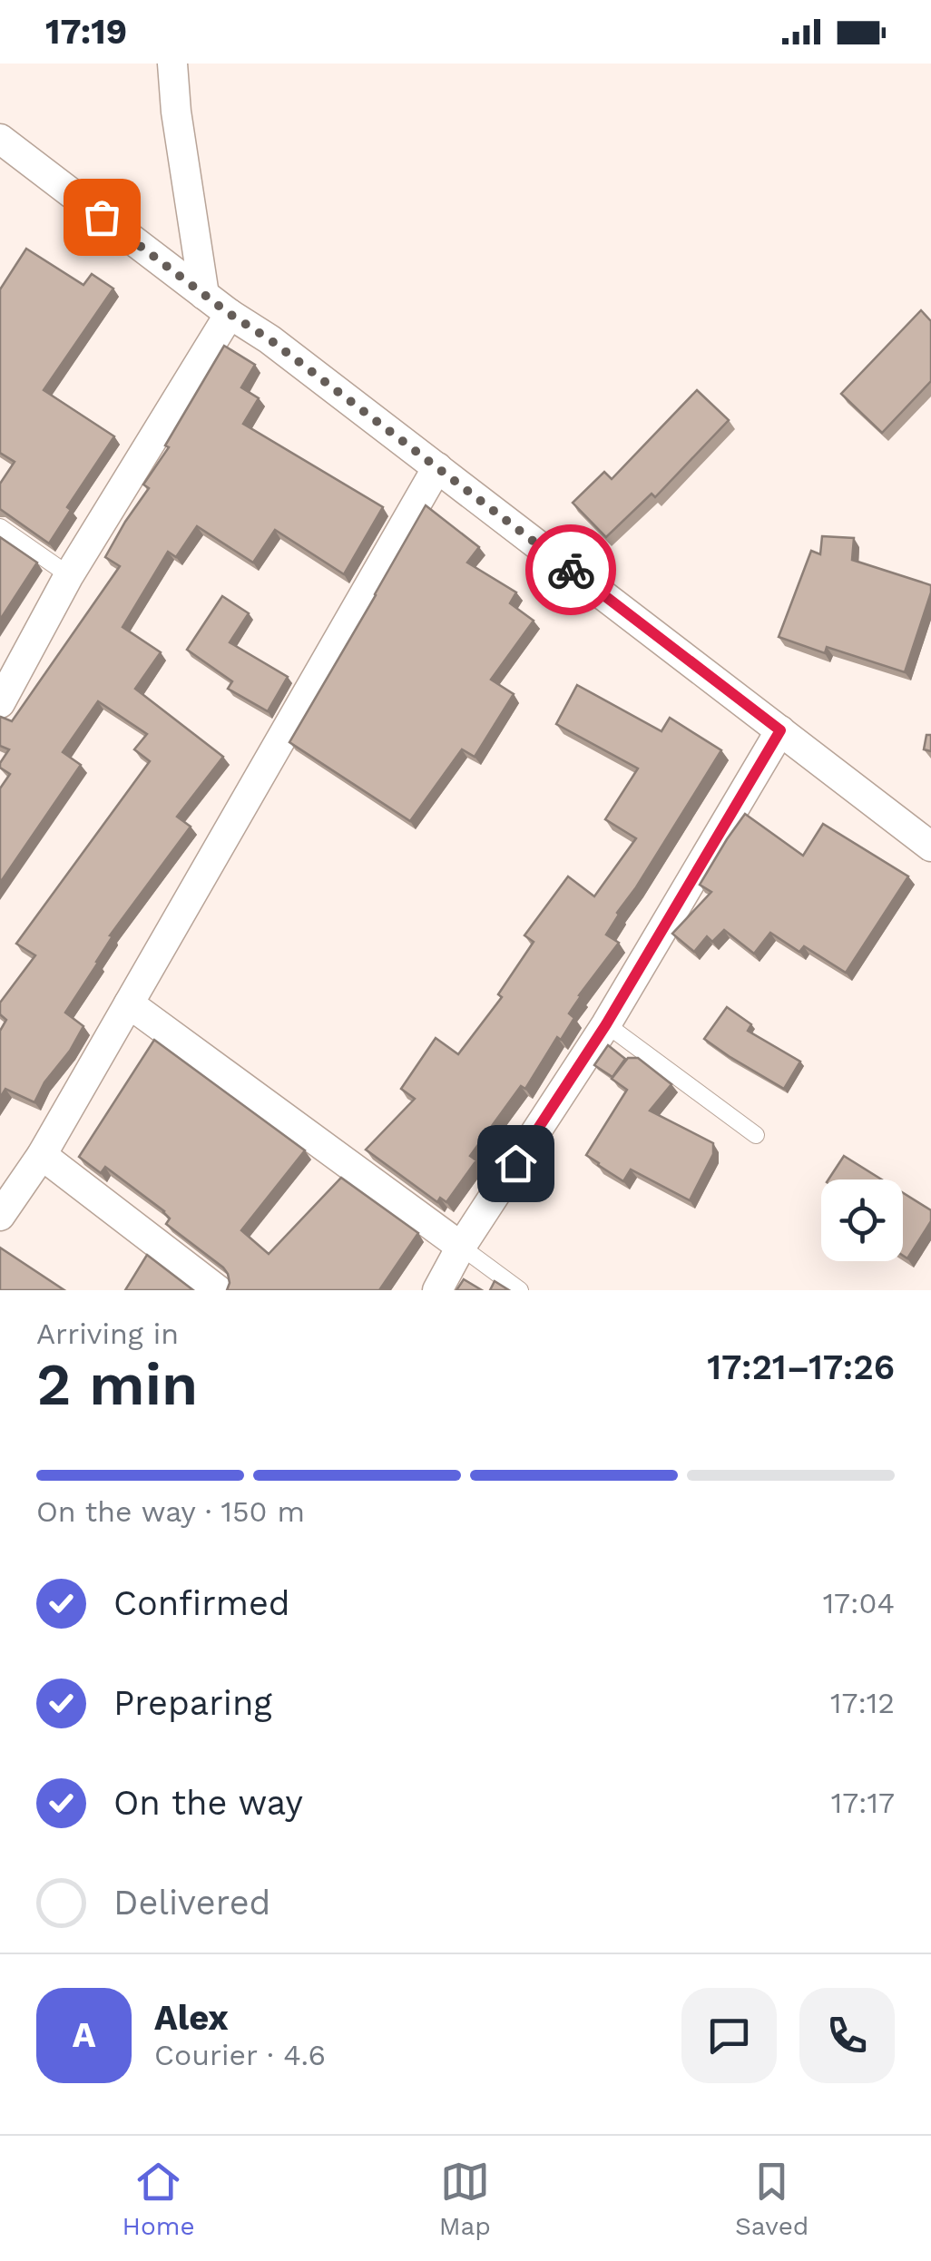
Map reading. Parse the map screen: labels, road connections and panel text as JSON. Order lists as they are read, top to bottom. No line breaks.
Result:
{"page":{"status":"17:19","heading":["2 min","Arriving in","17:21–17:26"],"panel":["Alex","Courier · 4.6"],"bar":"On the way · 150 m","list":[["Confirmed","17:04"],["Preparing","17:12"],["On the way","17:17"],"Delivered"],"round":"A","tabs":["Home","Map","Saved"]}}
